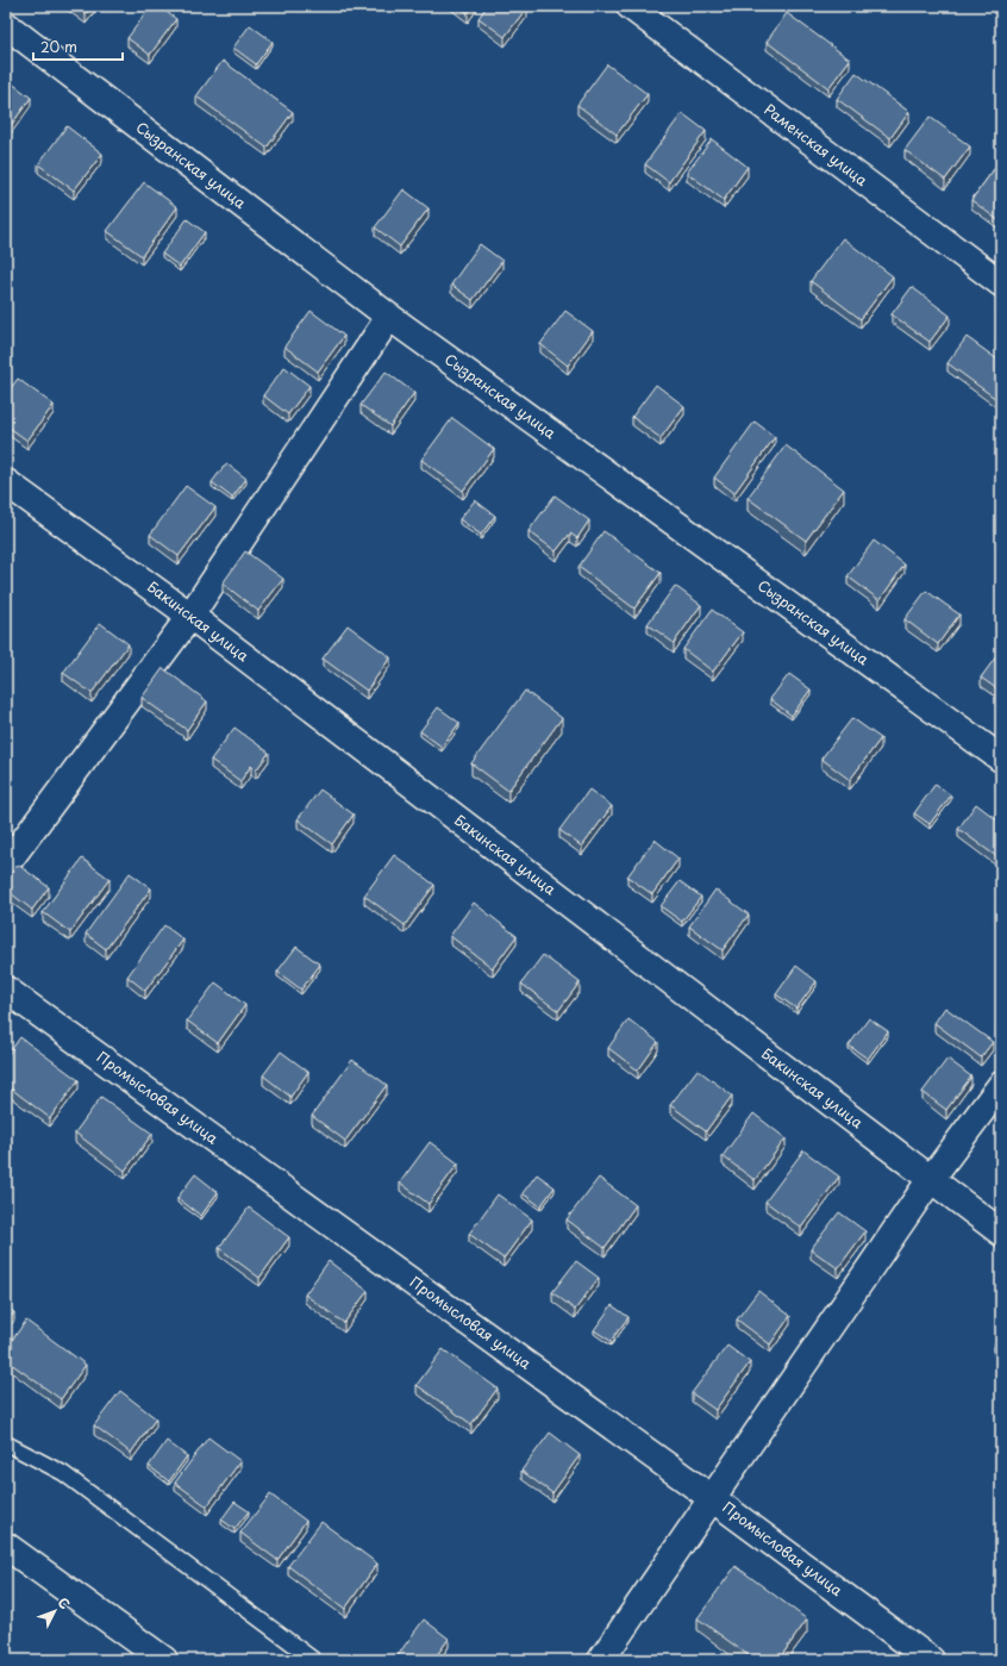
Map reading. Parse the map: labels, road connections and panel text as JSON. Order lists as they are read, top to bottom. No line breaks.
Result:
{"streets":{"street":["Раменская улица","Сызранская улица","Бакинская улица","Промысловая улица"]},"scale_bar":"20 m","north":"top right"}
